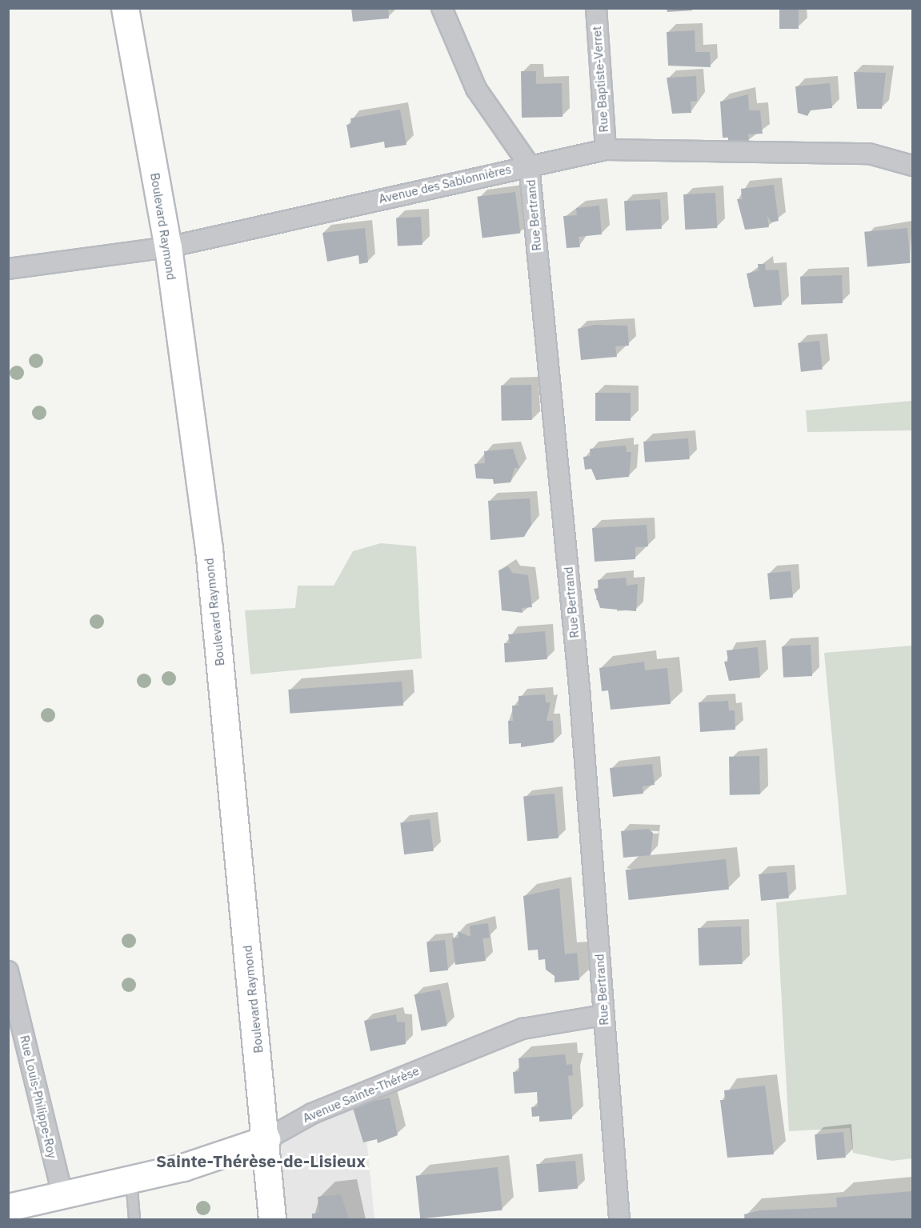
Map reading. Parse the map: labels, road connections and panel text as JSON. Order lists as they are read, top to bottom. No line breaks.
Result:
{"streets":{"street":["Rue Baptiste-Verret","Avenue des Sablonnières","Rue Bertrand","Boulevard Raymond","Avenue Sainte-Thérèse","Rue Louis-Philippe-Roy"]},"crossings":[["Rue Baptiste-Verret","Avenue des Sablonnières"],["Avenue des Sablonnières","Rue Bertrand"],["Avenue des Sablonnières","Boulevard Raymond"],["Rue Bertrand","Avenue Sainte-Thérèse"],["Boulevard Raymond","Avenue Sainte-Thérèse"],["Avenue Sainte-Thérèse","Rue Louis-Philippe-Roy"]],"districts":["Sainte-Thérèse-de-Lisieux"]}
